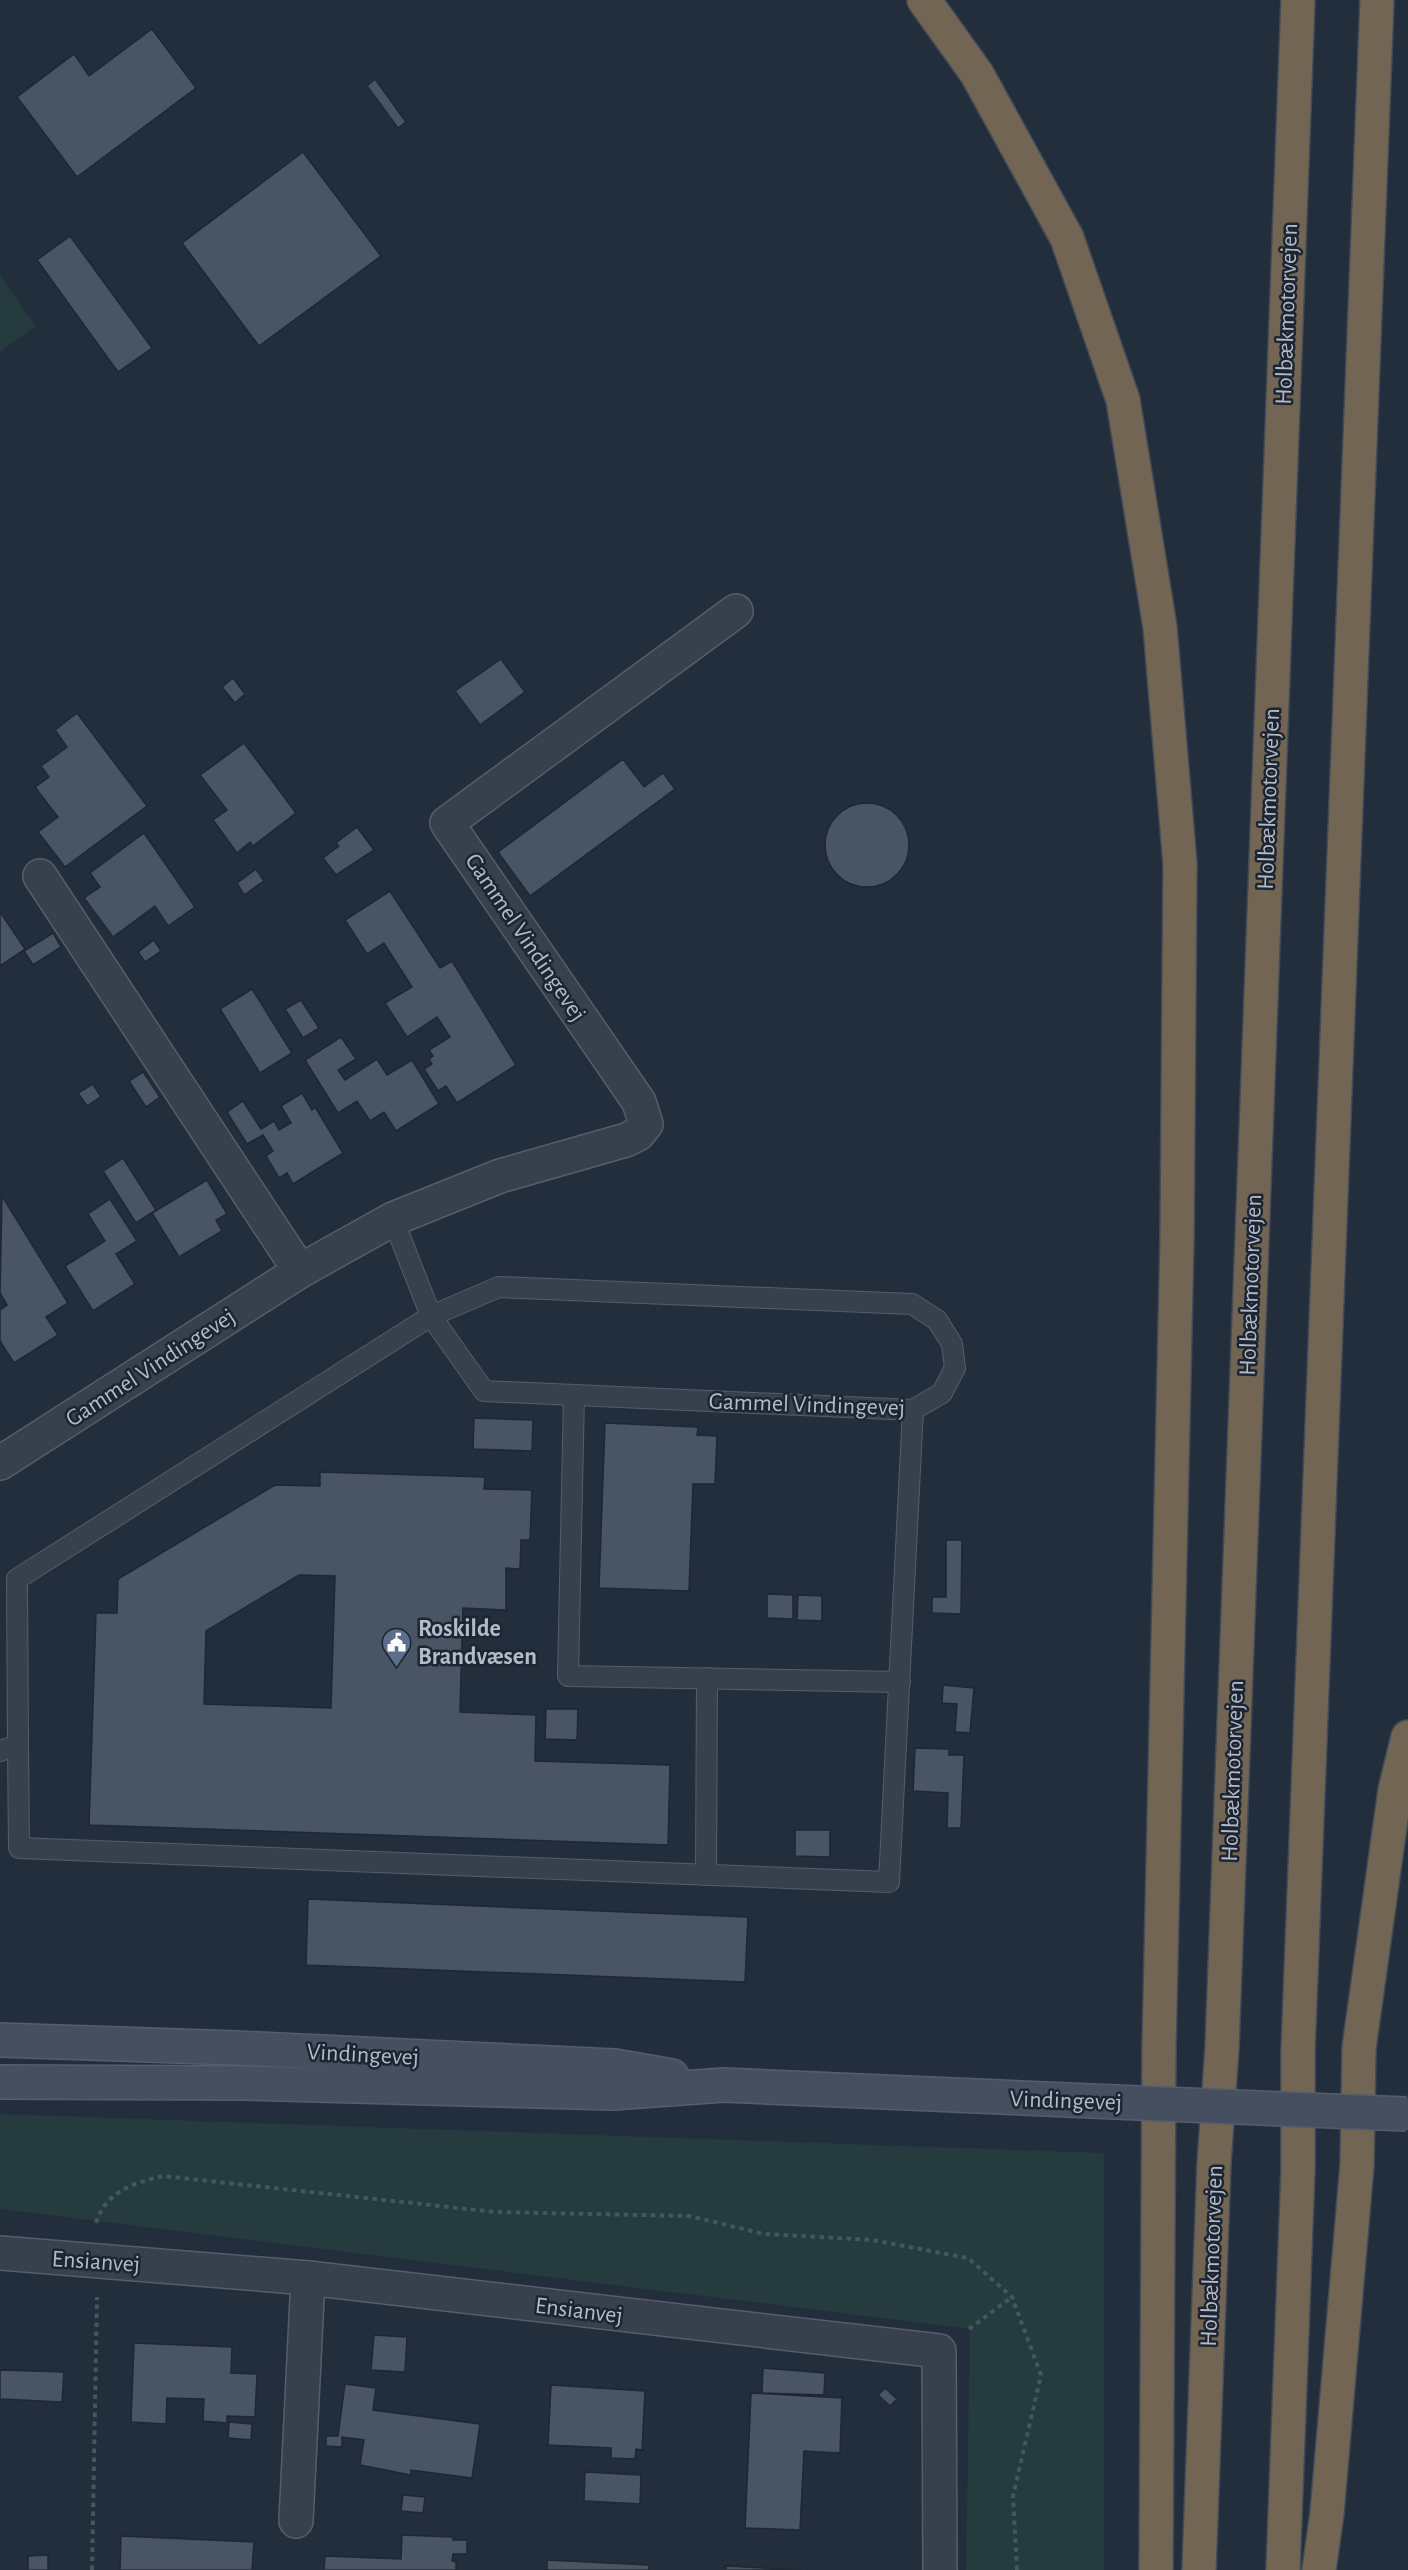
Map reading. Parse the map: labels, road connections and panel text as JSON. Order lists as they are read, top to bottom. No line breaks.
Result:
{"streets":{"highway":["Holbækmotorvejen"],"main road":["Vindingevej"],"street":["Gammel Vindingevej","Ensianvej"]},"places":{"public building":["Roskilde Brandvæsen"]}}
